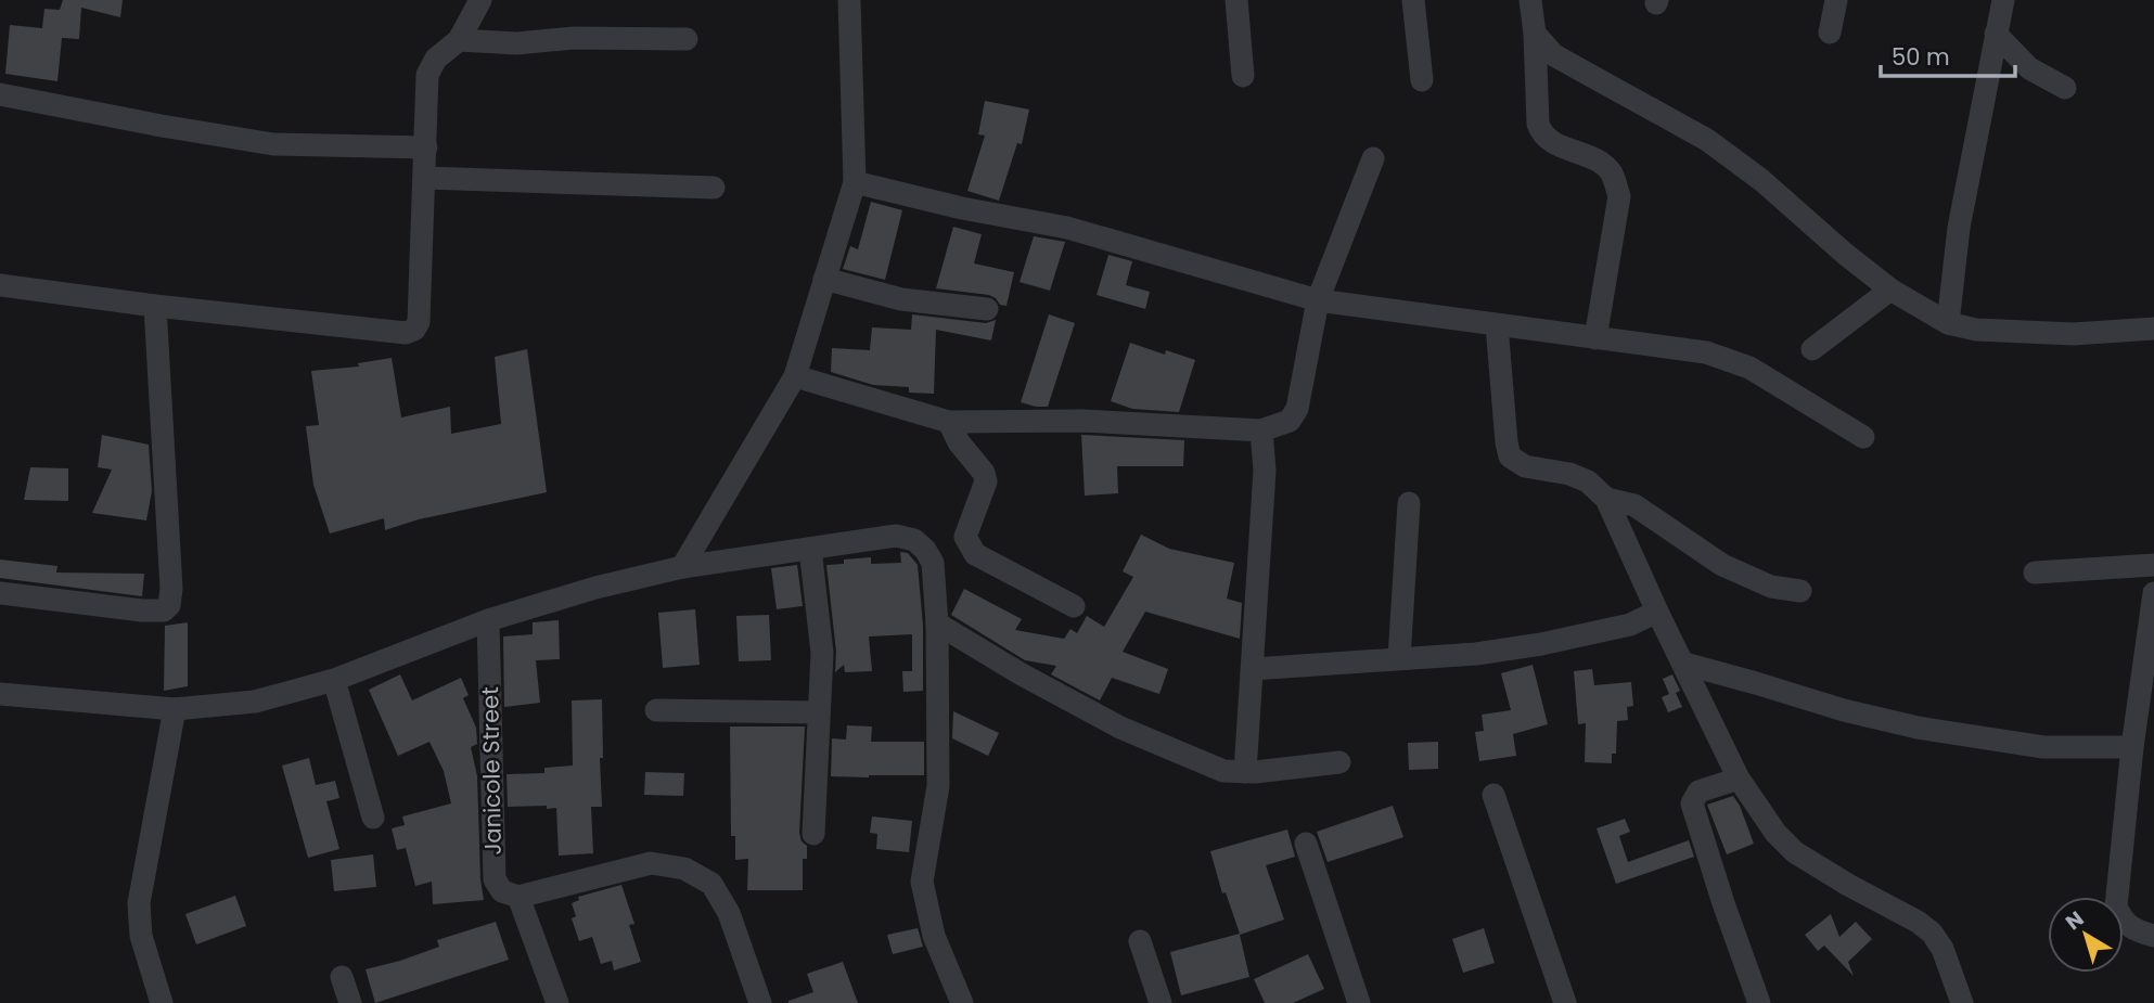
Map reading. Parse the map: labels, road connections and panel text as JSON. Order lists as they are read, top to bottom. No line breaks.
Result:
{"streets":{"street":["Janicole Street"]},"scale_bar":"50 m","north":"top left"}
